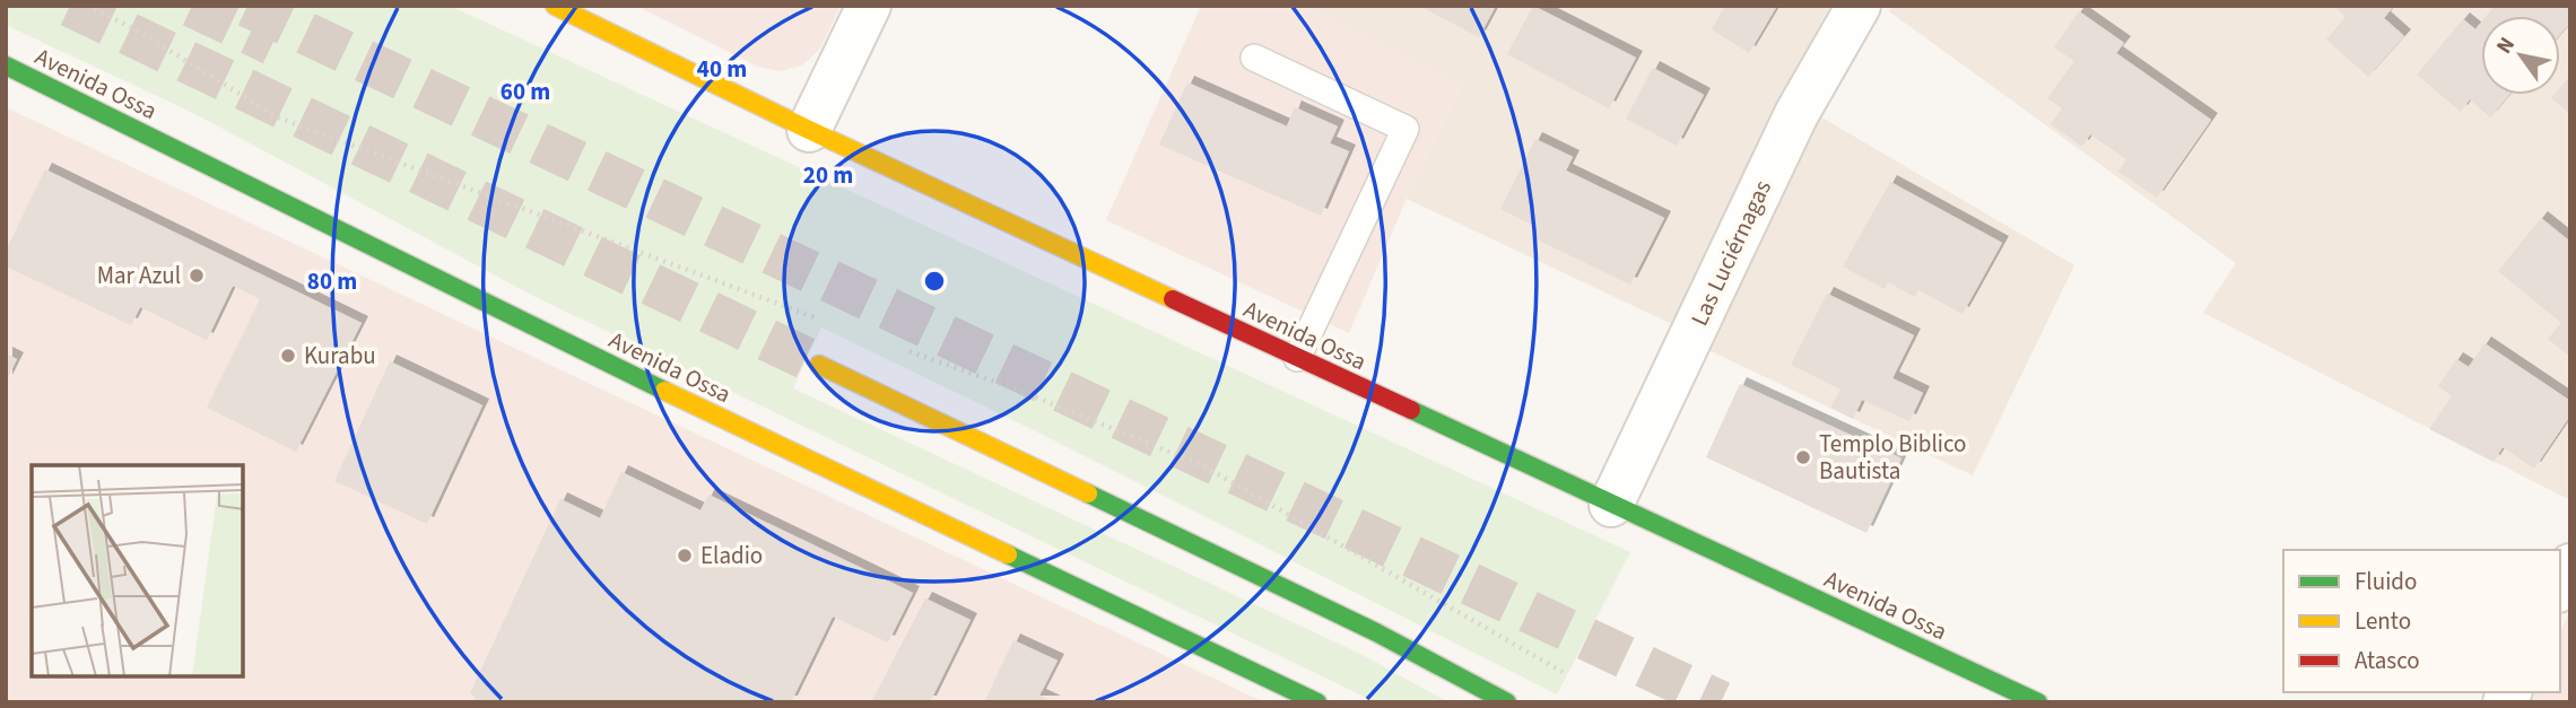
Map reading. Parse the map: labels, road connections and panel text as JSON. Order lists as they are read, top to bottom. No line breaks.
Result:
{"streets":{"main road":["Avenida Ossa"],"street":["Las Luciérnagas"]},"crossings":[["Avenida Ossa","Las Luciérnagas"]],"places":["Mar Azul","Kurabu","Templo Biblico Bautista","Eladio"],"legend":["Fluido","Lento","Atasco"],"north":"top left","rings":["40 m","60 m","20 m","80 m"]}
